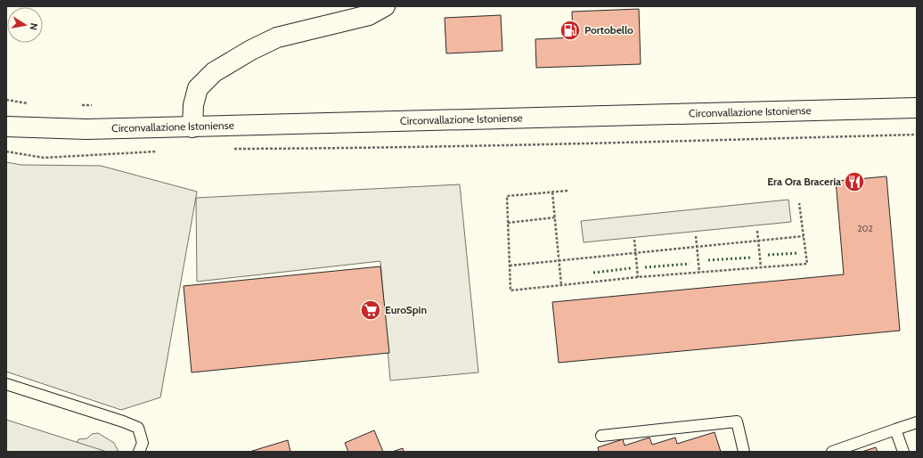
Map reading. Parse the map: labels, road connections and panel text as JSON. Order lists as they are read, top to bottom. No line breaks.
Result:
{"streets":{"main road":["Circonvallazione Istoniense"]},"places":{"fuel station":["Portobello"],"restaurant":["Era Ora Braceria"],"supermarket":["EuroSpin"]},"house_numbers":["202"],"north":"right"}
